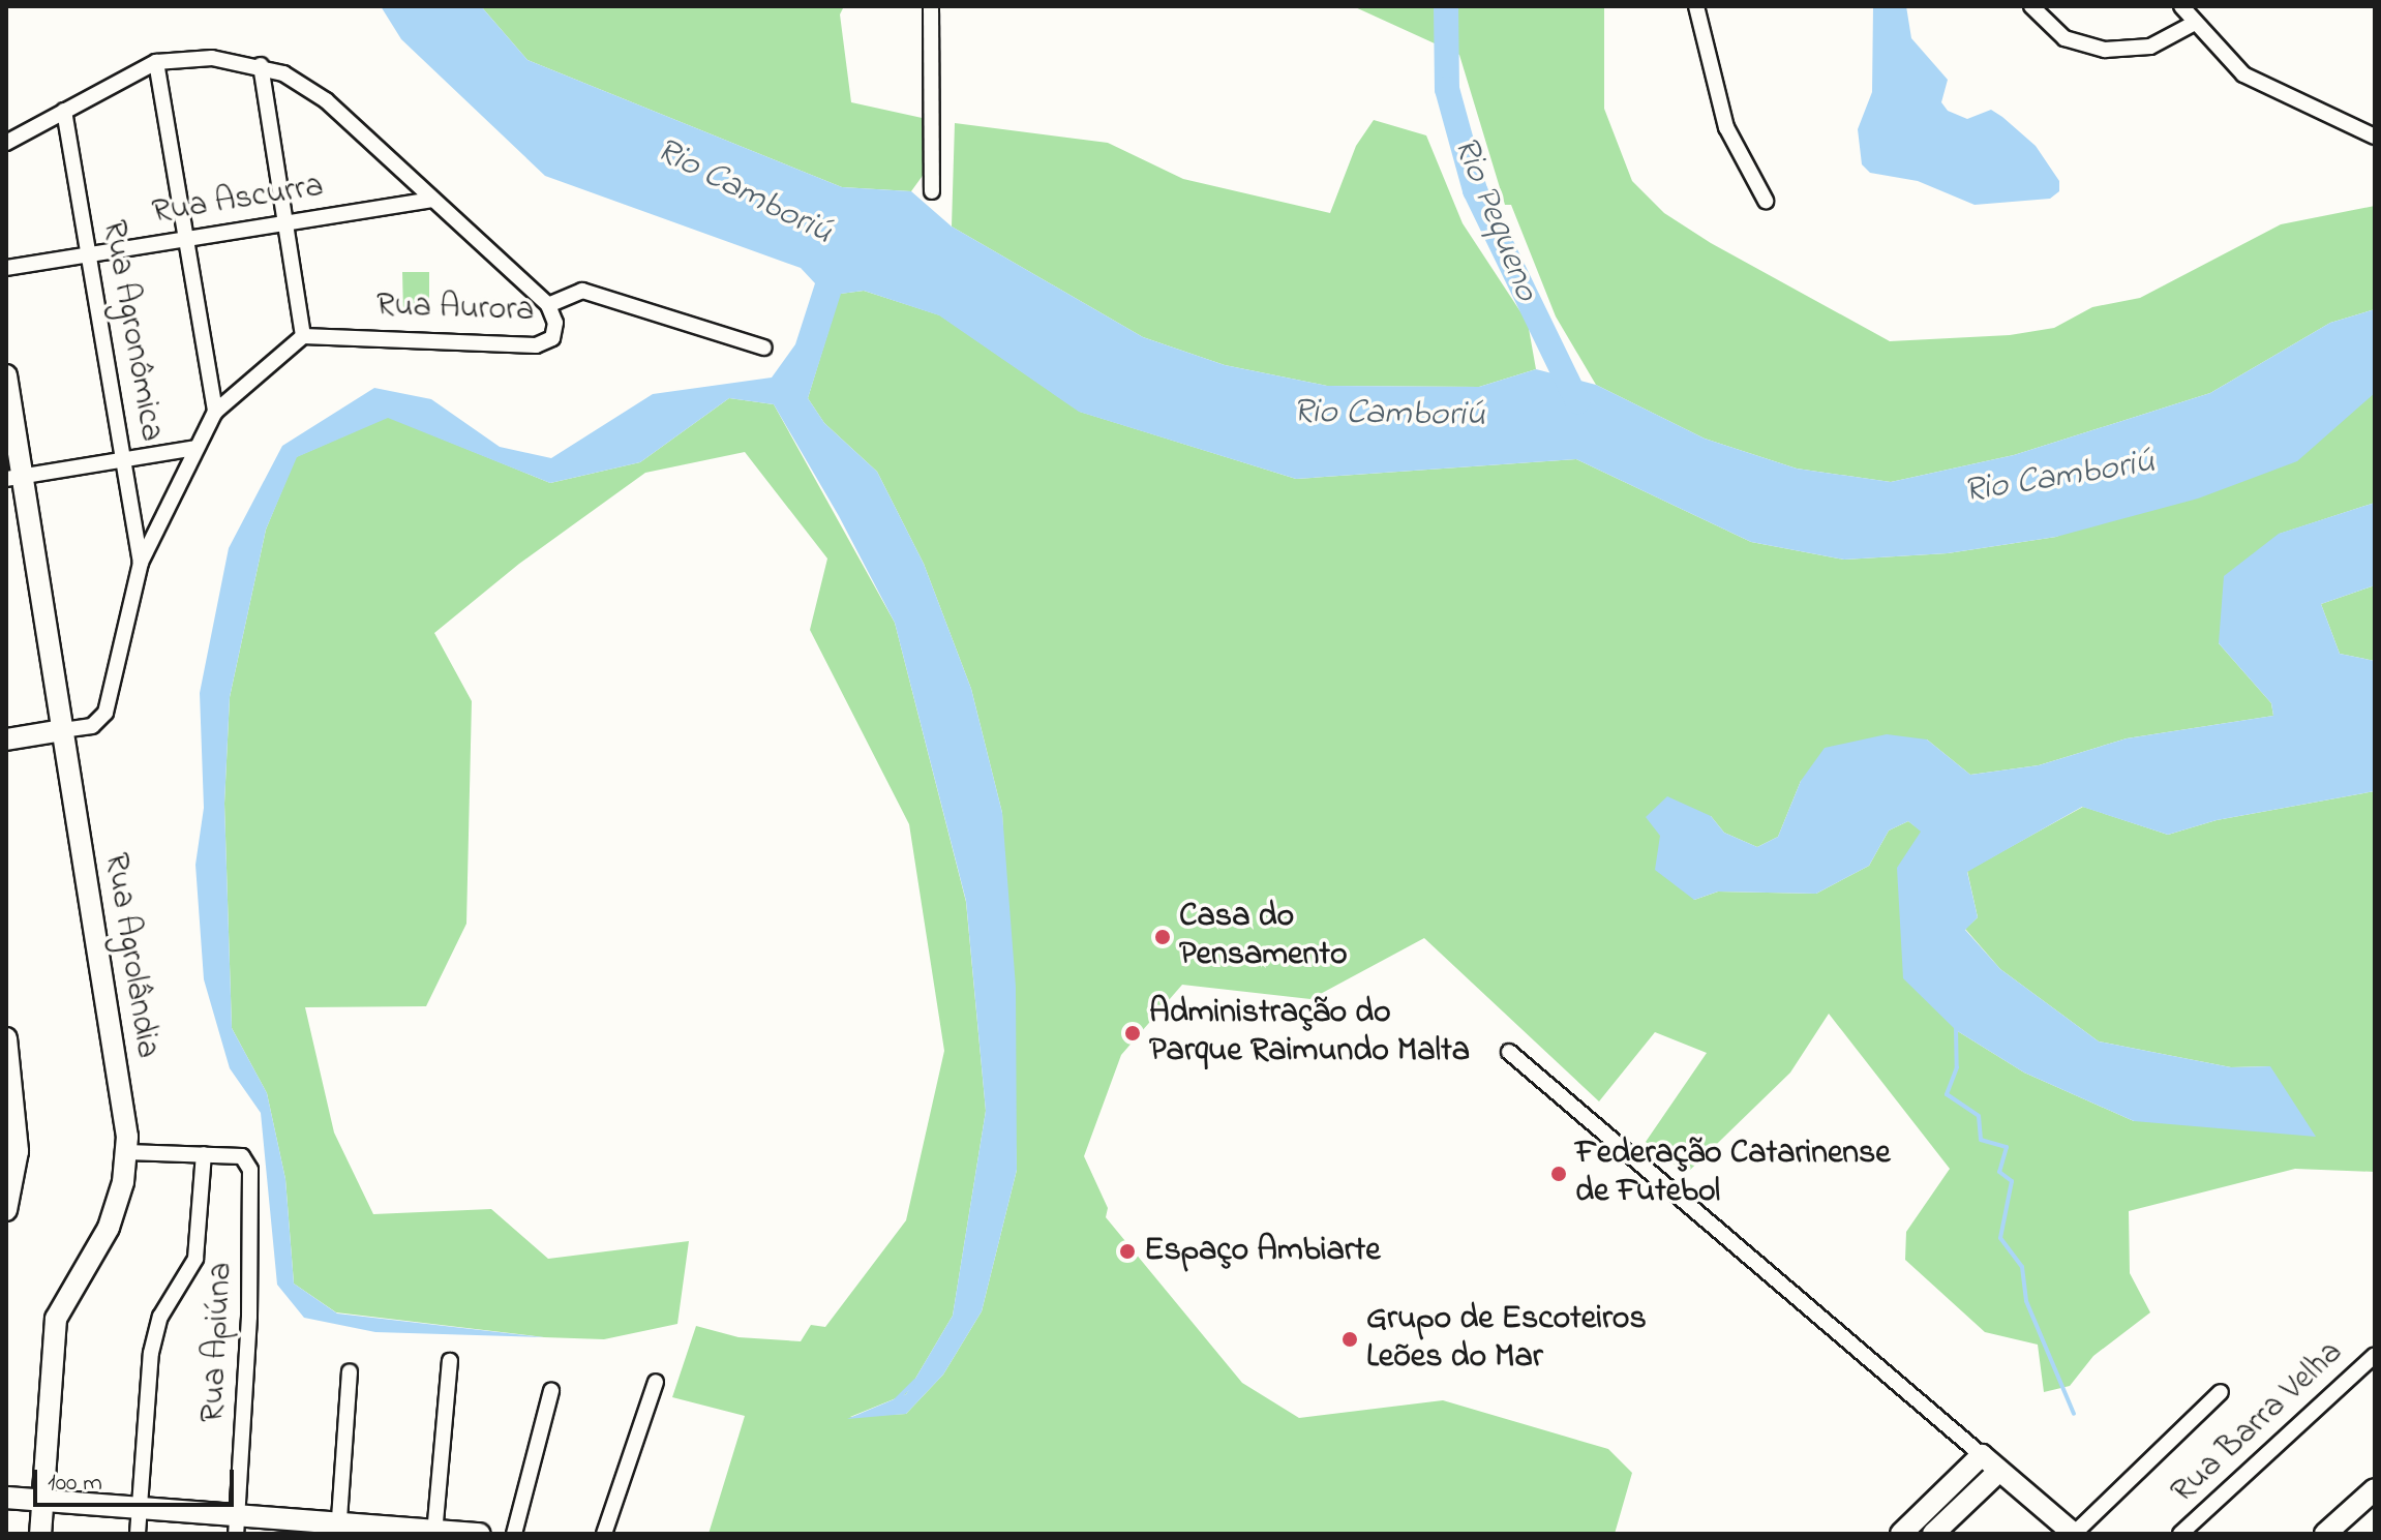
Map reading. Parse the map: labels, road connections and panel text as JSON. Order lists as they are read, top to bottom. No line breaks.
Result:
{"streets":{"street":["Rua Ascurra","Rua Aurora","Rua Agronômica","Rua Agrolândia","Rua Apiúna","Rua Barra Velha"]},"crossings":[["Rua Ascurra","Rua Aurora"],["Rua Ascurra","Rua Agronômica"],["Rua Aurora","Rua Agronômica"]],"water":["Rio Camboriú","Rio Pequeno"],"places":["Casa do Pensamento","Administração do Parque Raimundo Malta","Federação Catarinense de Futebol","Espaço Ambiarte","Grupo de Escoteiros Leões do Mar"],"scale_bar":"100 m"}
